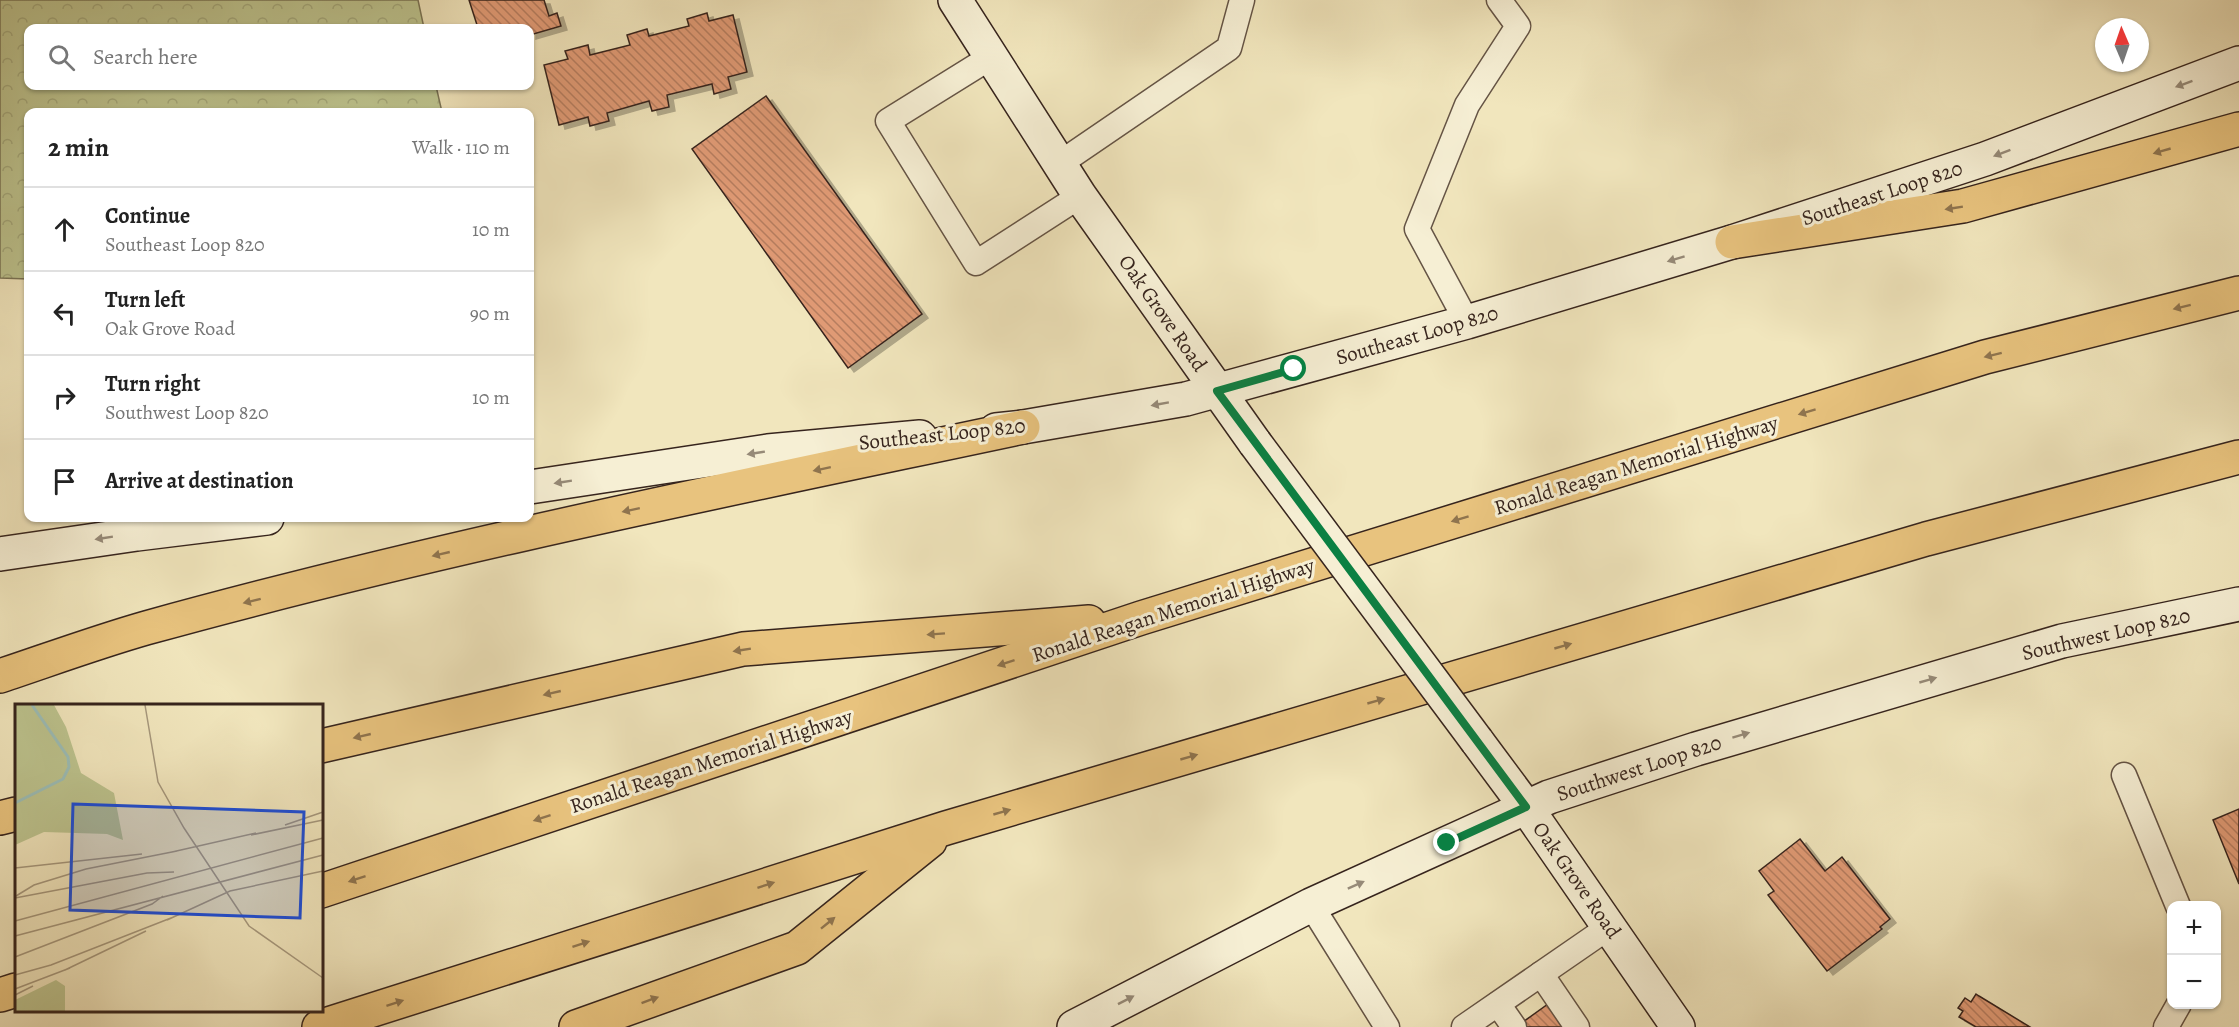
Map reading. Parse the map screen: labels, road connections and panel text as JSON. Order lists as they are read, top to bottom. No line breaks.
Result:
{"streets":{"highway":["Ronald Reagan Memorial Highway"],"main road":["Southeast Loop 820","Oak Grove Road","Southwest Loop 820"]},"crossings":[["Southeast Loop 820","Oak Grove Road"],["Oak Grove Road","Southwest Loop 820"]],"one_way":["Southeast Loop 820","Southwest Loop 820"],"north":"top","page":{"search":"Search here","heading":["2 min","Walk · 110 m"],"list":[["Continue","Southeast Loop 820","10 m"],["Turn left","Oak Grove Road","90 m"],["Turn right","Southwest Loop 820","10 m"],"Arrive at destination"],"map_buttons":["+","−"]}}
